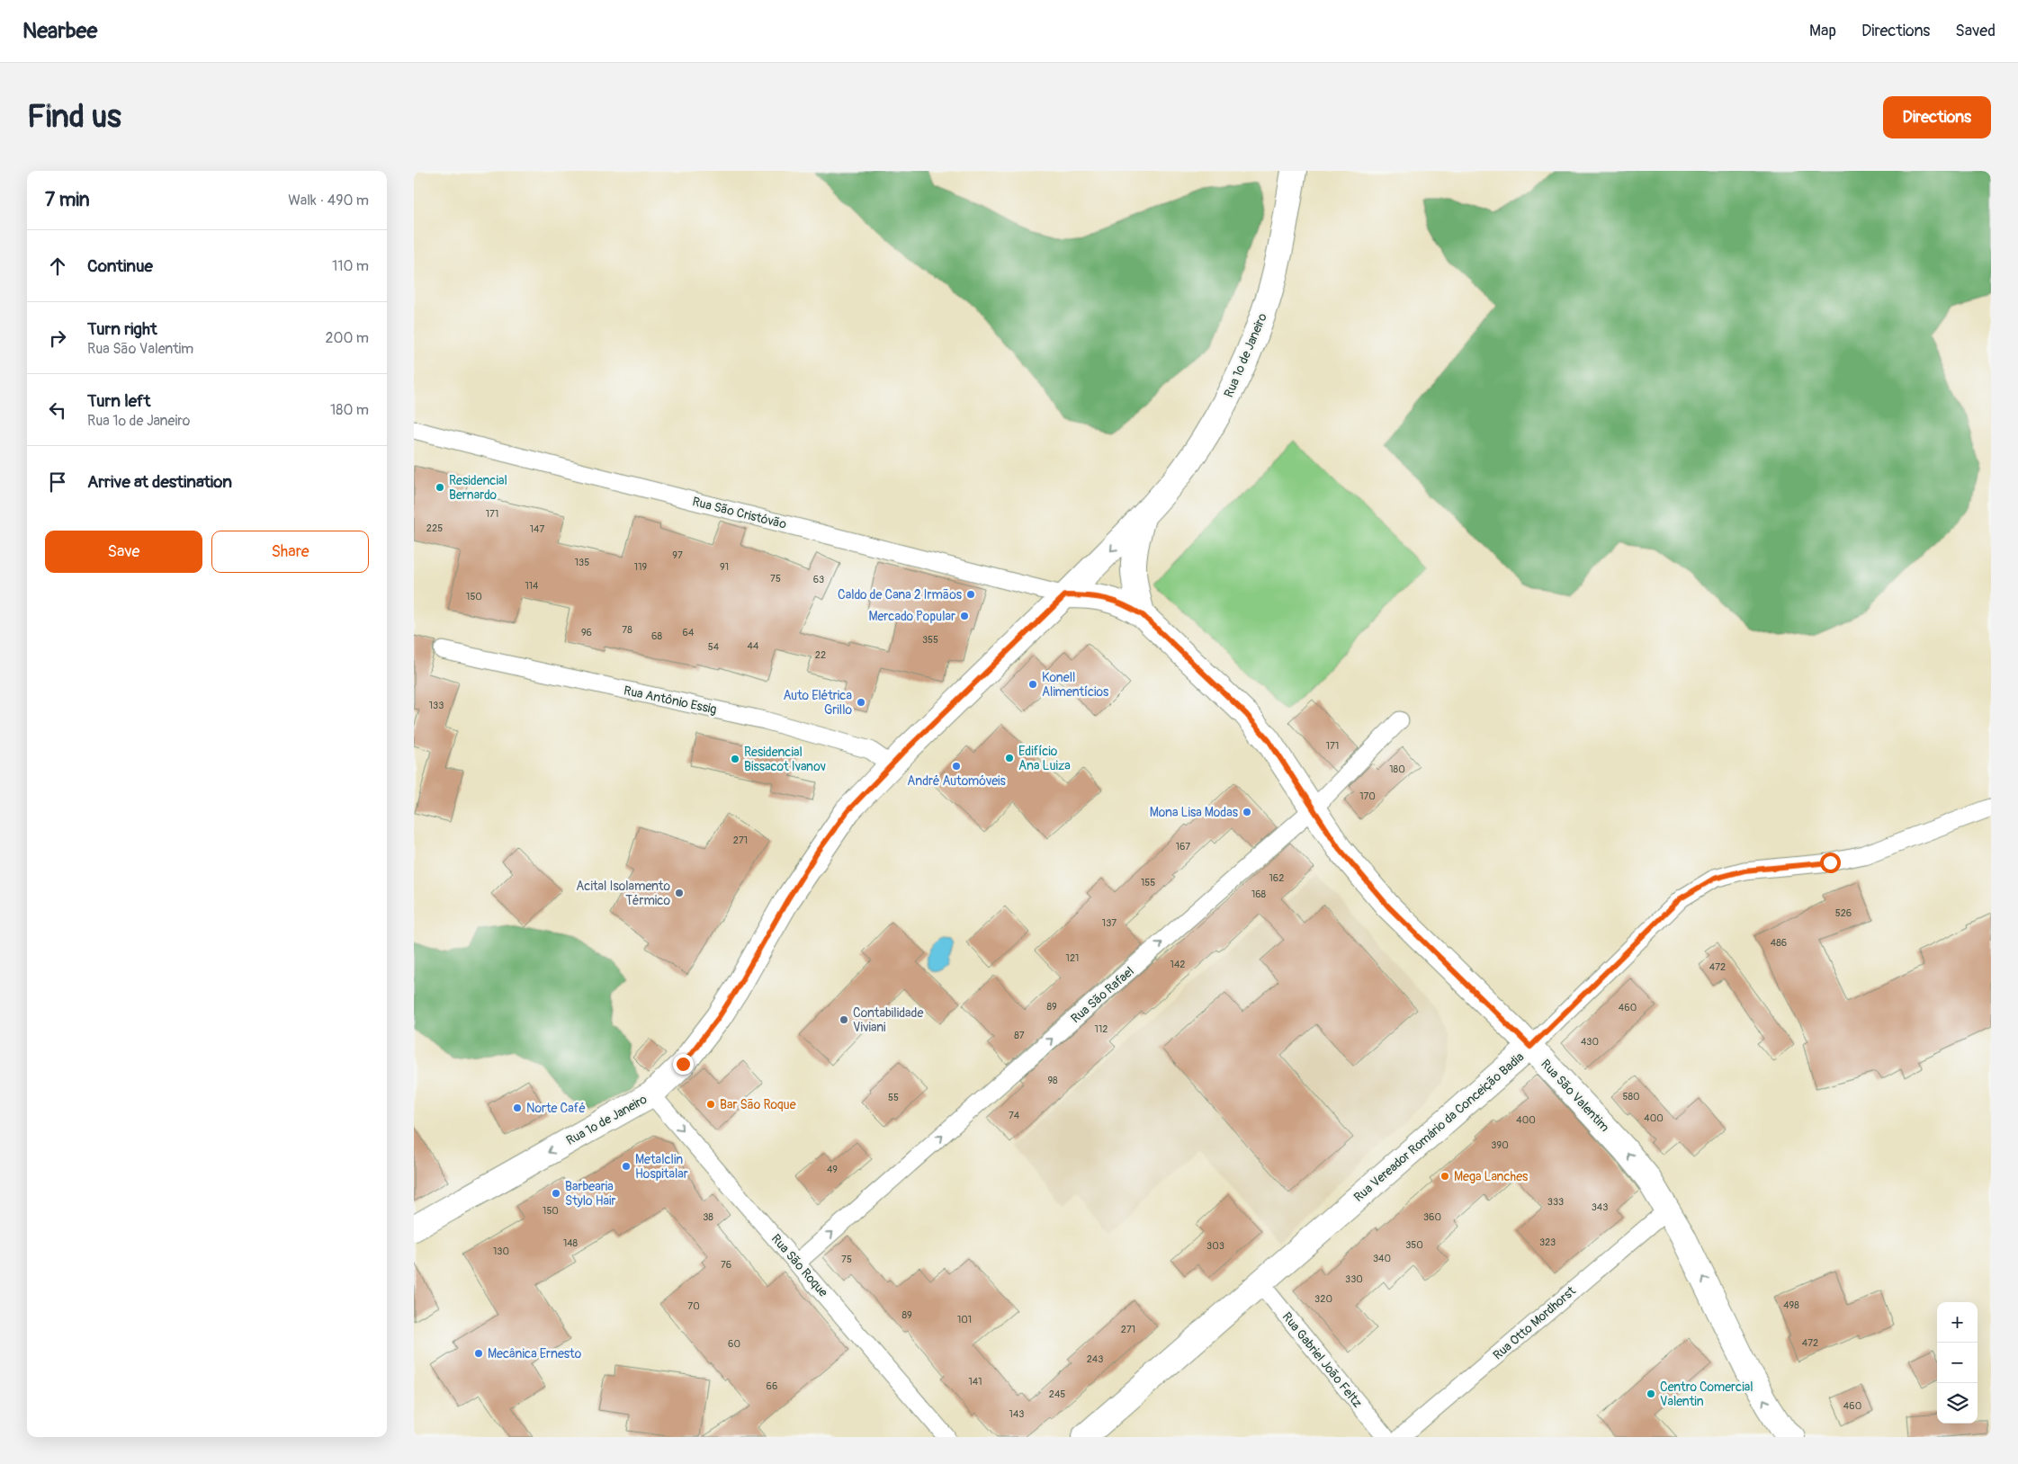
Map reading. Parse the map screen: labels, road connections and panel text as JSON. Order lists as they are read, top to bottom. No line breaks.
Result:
{"streets":{"main road":["Rua 1º de Janeiro","Rua São Valentim","Rua Vereador Romário da Conceição Badia"],"street":["Rua São Cristóvão","Rua Antônio Essig","Rua São Rafael","Rua São Roque","Rua Otto Mordhorst","Rua Gabriel João Feltz"]},"crossings":[["Rua 1º de Janeiro","Rua São Cristóvão"],["Rua 1º de Janeiro","Rua Antônio Essig"],["Rua 1º de Janeiro","Rua São Valentim"],["Rua 1º de Janeiro","Rua São Roque"],["Rua São Cristóvão","Rua São Valentim"],["Rua São Rafael","Rua São Valentim"],["Rua São Rafael","Rua São Roque"],["Rua São Valentim","Rua Vereador Romário da Conceição Badia"],["Rua São Valentim","Rua Otto Mordhorst"],["Rua Vereador Romário da Conceição Badia","Rua Gabriel João Feltz"]],"one_way":["Rua São Rafael","Rua São Valentim","Rua São Roque"],"places":["Residencial Bernardo","Caldo de Cana 2 Irmãos","Mercado Popular","Konell Alimentícios","Auto Elétrica Grillo","Edifício Ana Luiza","Residencial Bissacot Ivanov","André Automóveis","Mona Lisa Modas","Acital Isolamento Térmico","Contabilidade Viviani","Bar São Roque","Norte Café","Metalclin Hospitalar","Mega Lanches","Barbearia Stylo Hair","Mecânica Ernesto","Centro Comercial Valentin"],"house_numbers":["171","225","147","97","135","119","91","75","63","114","150","78","96","64","68","355","44","54","22","133","171","180","170","271","167","162","155","168","526","137","486","121","142","472","89","460","112","87","430","98","580","55","74","400","400","390","49","333","343","150","38","360","323","148","350","303","130","340","75","76","330","320","498","70","89","101","271","472","60","243","141","66","245","460","143"],"page":{"header":"Nearbee","nav":["Map","Directions","Saved"],"buttons":["Directions",["Save","Share"]],"title":"Find us","heading":["7 min","Walk · 490 m"],"list":[["Continue","110 m"],["Turn right","Rua São Valentim","200 m"],["Turn left","Rua 1º de Janeiro","180 m"],"Arrive at destination"],"map_buttons":["+","−"]}}
